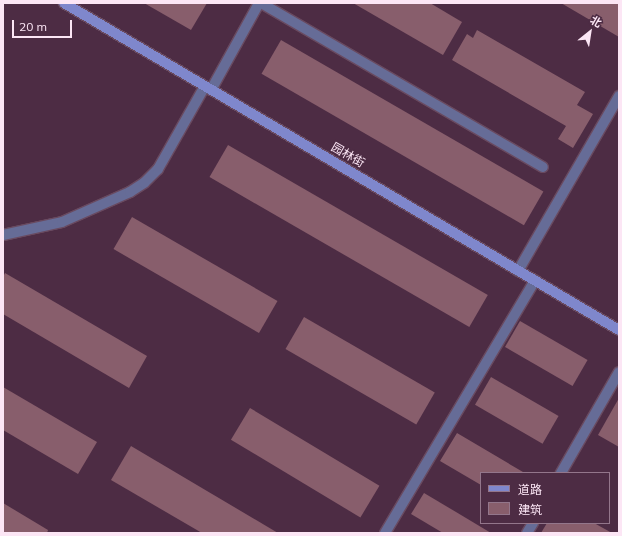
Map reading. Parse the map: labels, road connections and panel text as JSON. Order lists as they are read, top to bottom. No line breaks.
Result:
{"streets":{"street":["园林街"]},"legend":["道路","建筑"],"scale_bar":"20 m","north":"top right"}
